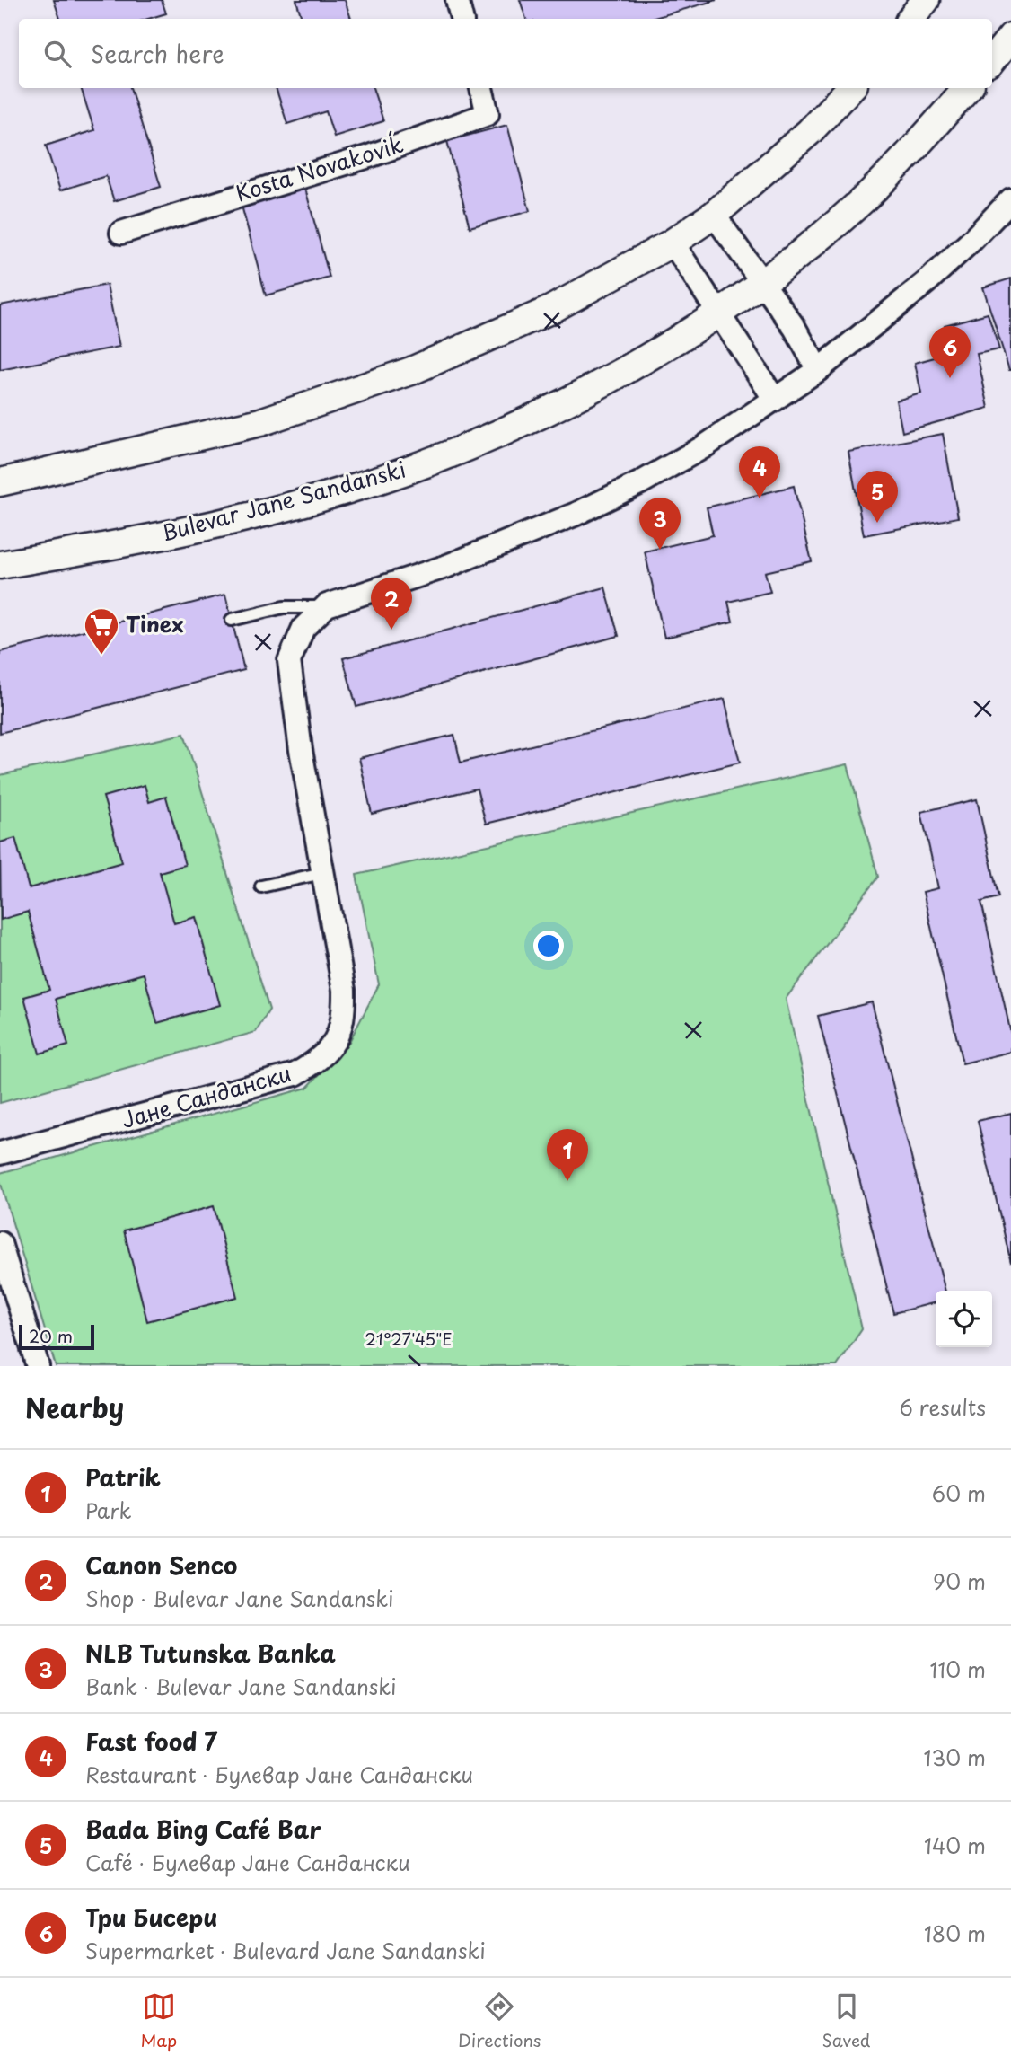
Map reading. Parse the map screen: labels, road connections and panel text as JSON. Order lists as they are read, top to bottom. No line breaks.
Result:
{"streets":{"street":["Kosta Novakoviḱ","Bulevar Jane Sandanski","Јане Сандански"]},"places":{"supermarket":["Tinex"]},"scale_bar":"20 m","page":{"search":"Search here","pins":["6","4","5","3","2","1"],"scale":"20 m","heading":["Nearby","6 results"],"list":[{"mark":"1","name":"Patrik","note":"Park","value":"60 m"},{"mark":"2","name":"Canon Senco","note":"Shop · Bulevar Jane Sandanski","value":"90 m"},{"mark":"3","name":"NLB Tutunska Banka","note":"Bank · Bulevar Jane Sandanski","value":"110 m"},{"mark":"4","name":"Fast food 7","note":"Restaurant · Булевар Јане Сандански","value":"130 m"},{"mark":"5","name":"Bada Bing Café Bar","note":"Café · Булевар Јане Сандански","value":"140 m"},{"mark":"6","name":"Три Бисери","note":"Supermarket · Bulevard Jane Sandanski","value":"180 m"}],"nav":["Map","Directions","Saved"]},"coordinates":["21°27'45\"E"]}
